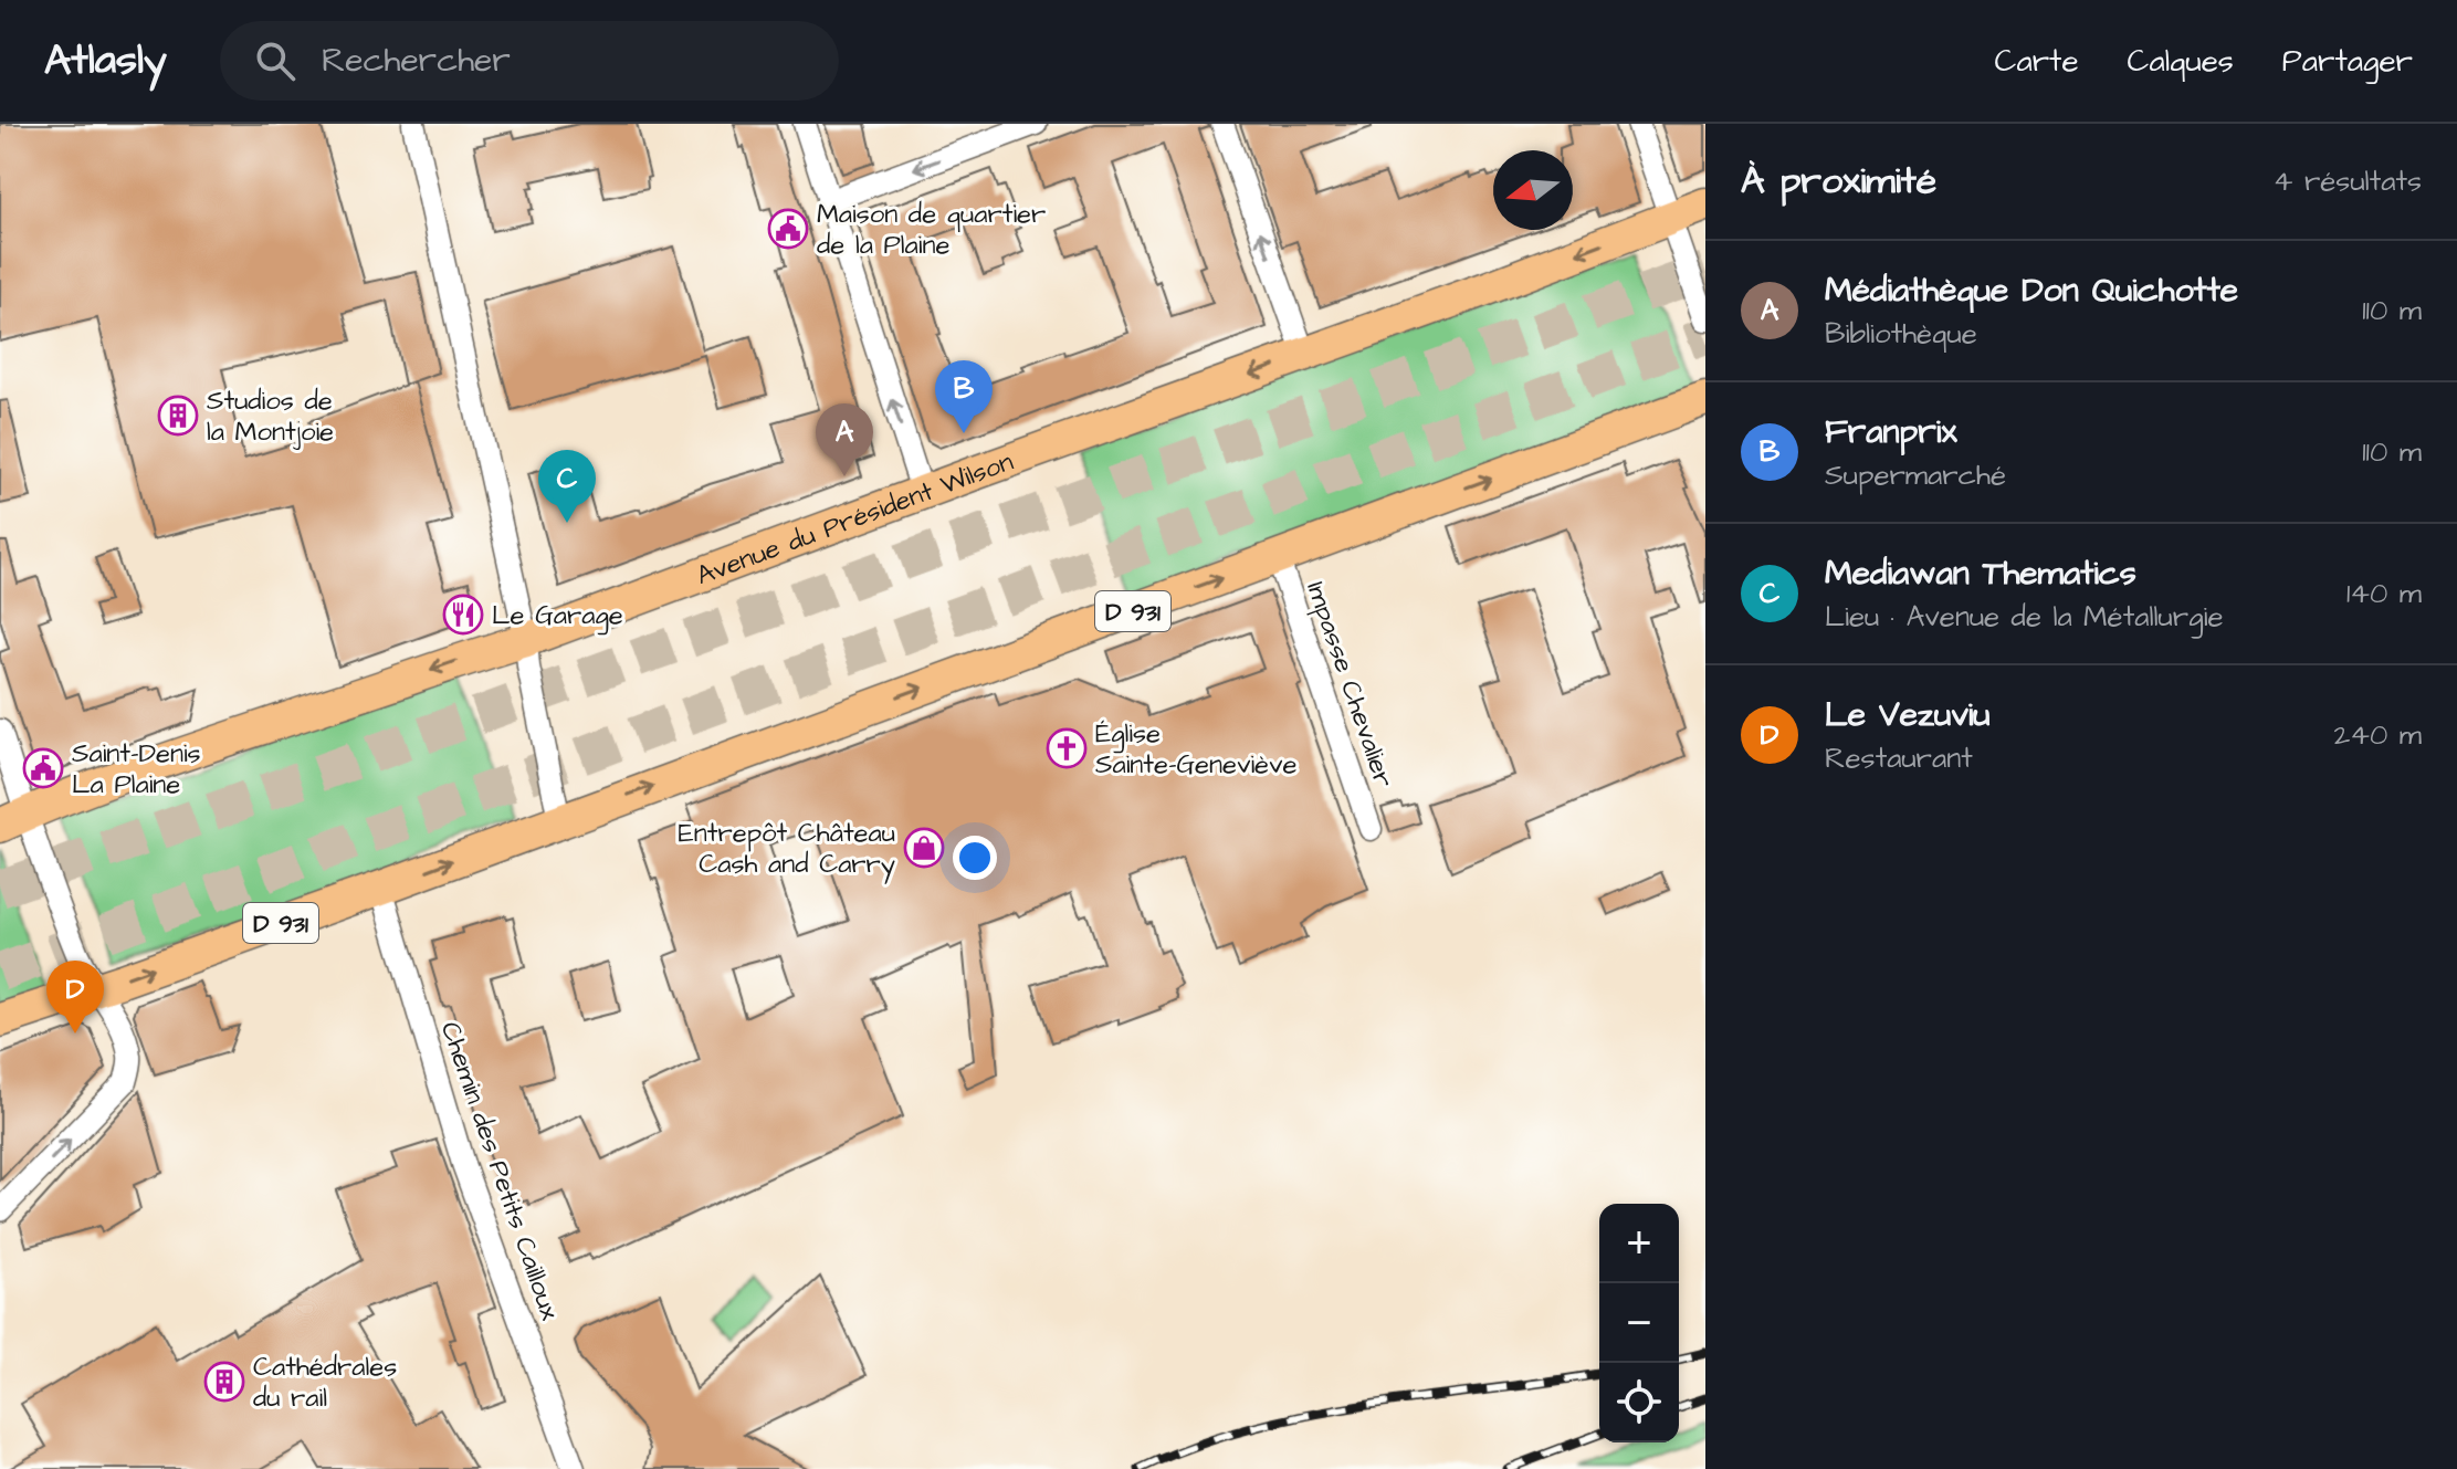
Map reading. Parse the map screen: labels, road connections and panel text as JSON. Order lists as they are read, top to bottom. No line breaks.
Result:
{"streets":{"main road":["Avenue du Président Wilson","D 931"],"street":["Impasse Chevalier","Chemin des Petits Cailloux"]},"crossings":[["D 931","Impasse Chevalier"],["D 931","Chemin des Petits Cailloux"]],"places":{"public building":["Maison de quartier de la Plaine","Saint-Denis La Plaine"],"building":["Studios de la Montjoie","Cathédrales du rail"],"restaurant":["Le Garage"],"church":["Église Sainte-Geneviève"],"shop":["Entrepôt Château Cash and Carry"]},"north":"left","page":{"header":"Atlasly","search":"Rechercher","nav":["Carte","Calques","Partager"],"heading":["À proximité","4 résultats"],"list":[{"mark":"A","name":"Médiathèque Don Quichotte","note":"Bibliothèque","value":"110 m"},{"mark":"B","name":"Franprix","note":"Supermarché","value":"110 m"},{"mark":"C","name":"Mediawan Thematics","note":"Lieu · Avenue de la Métallurgie","value":"140 m"},{"mark":"D","name":"Le Vezuviu","note":"Restaurant","value":"240 m"}],"pins":["B","A","C","D"],"map_buttons":["+","−"]}}
